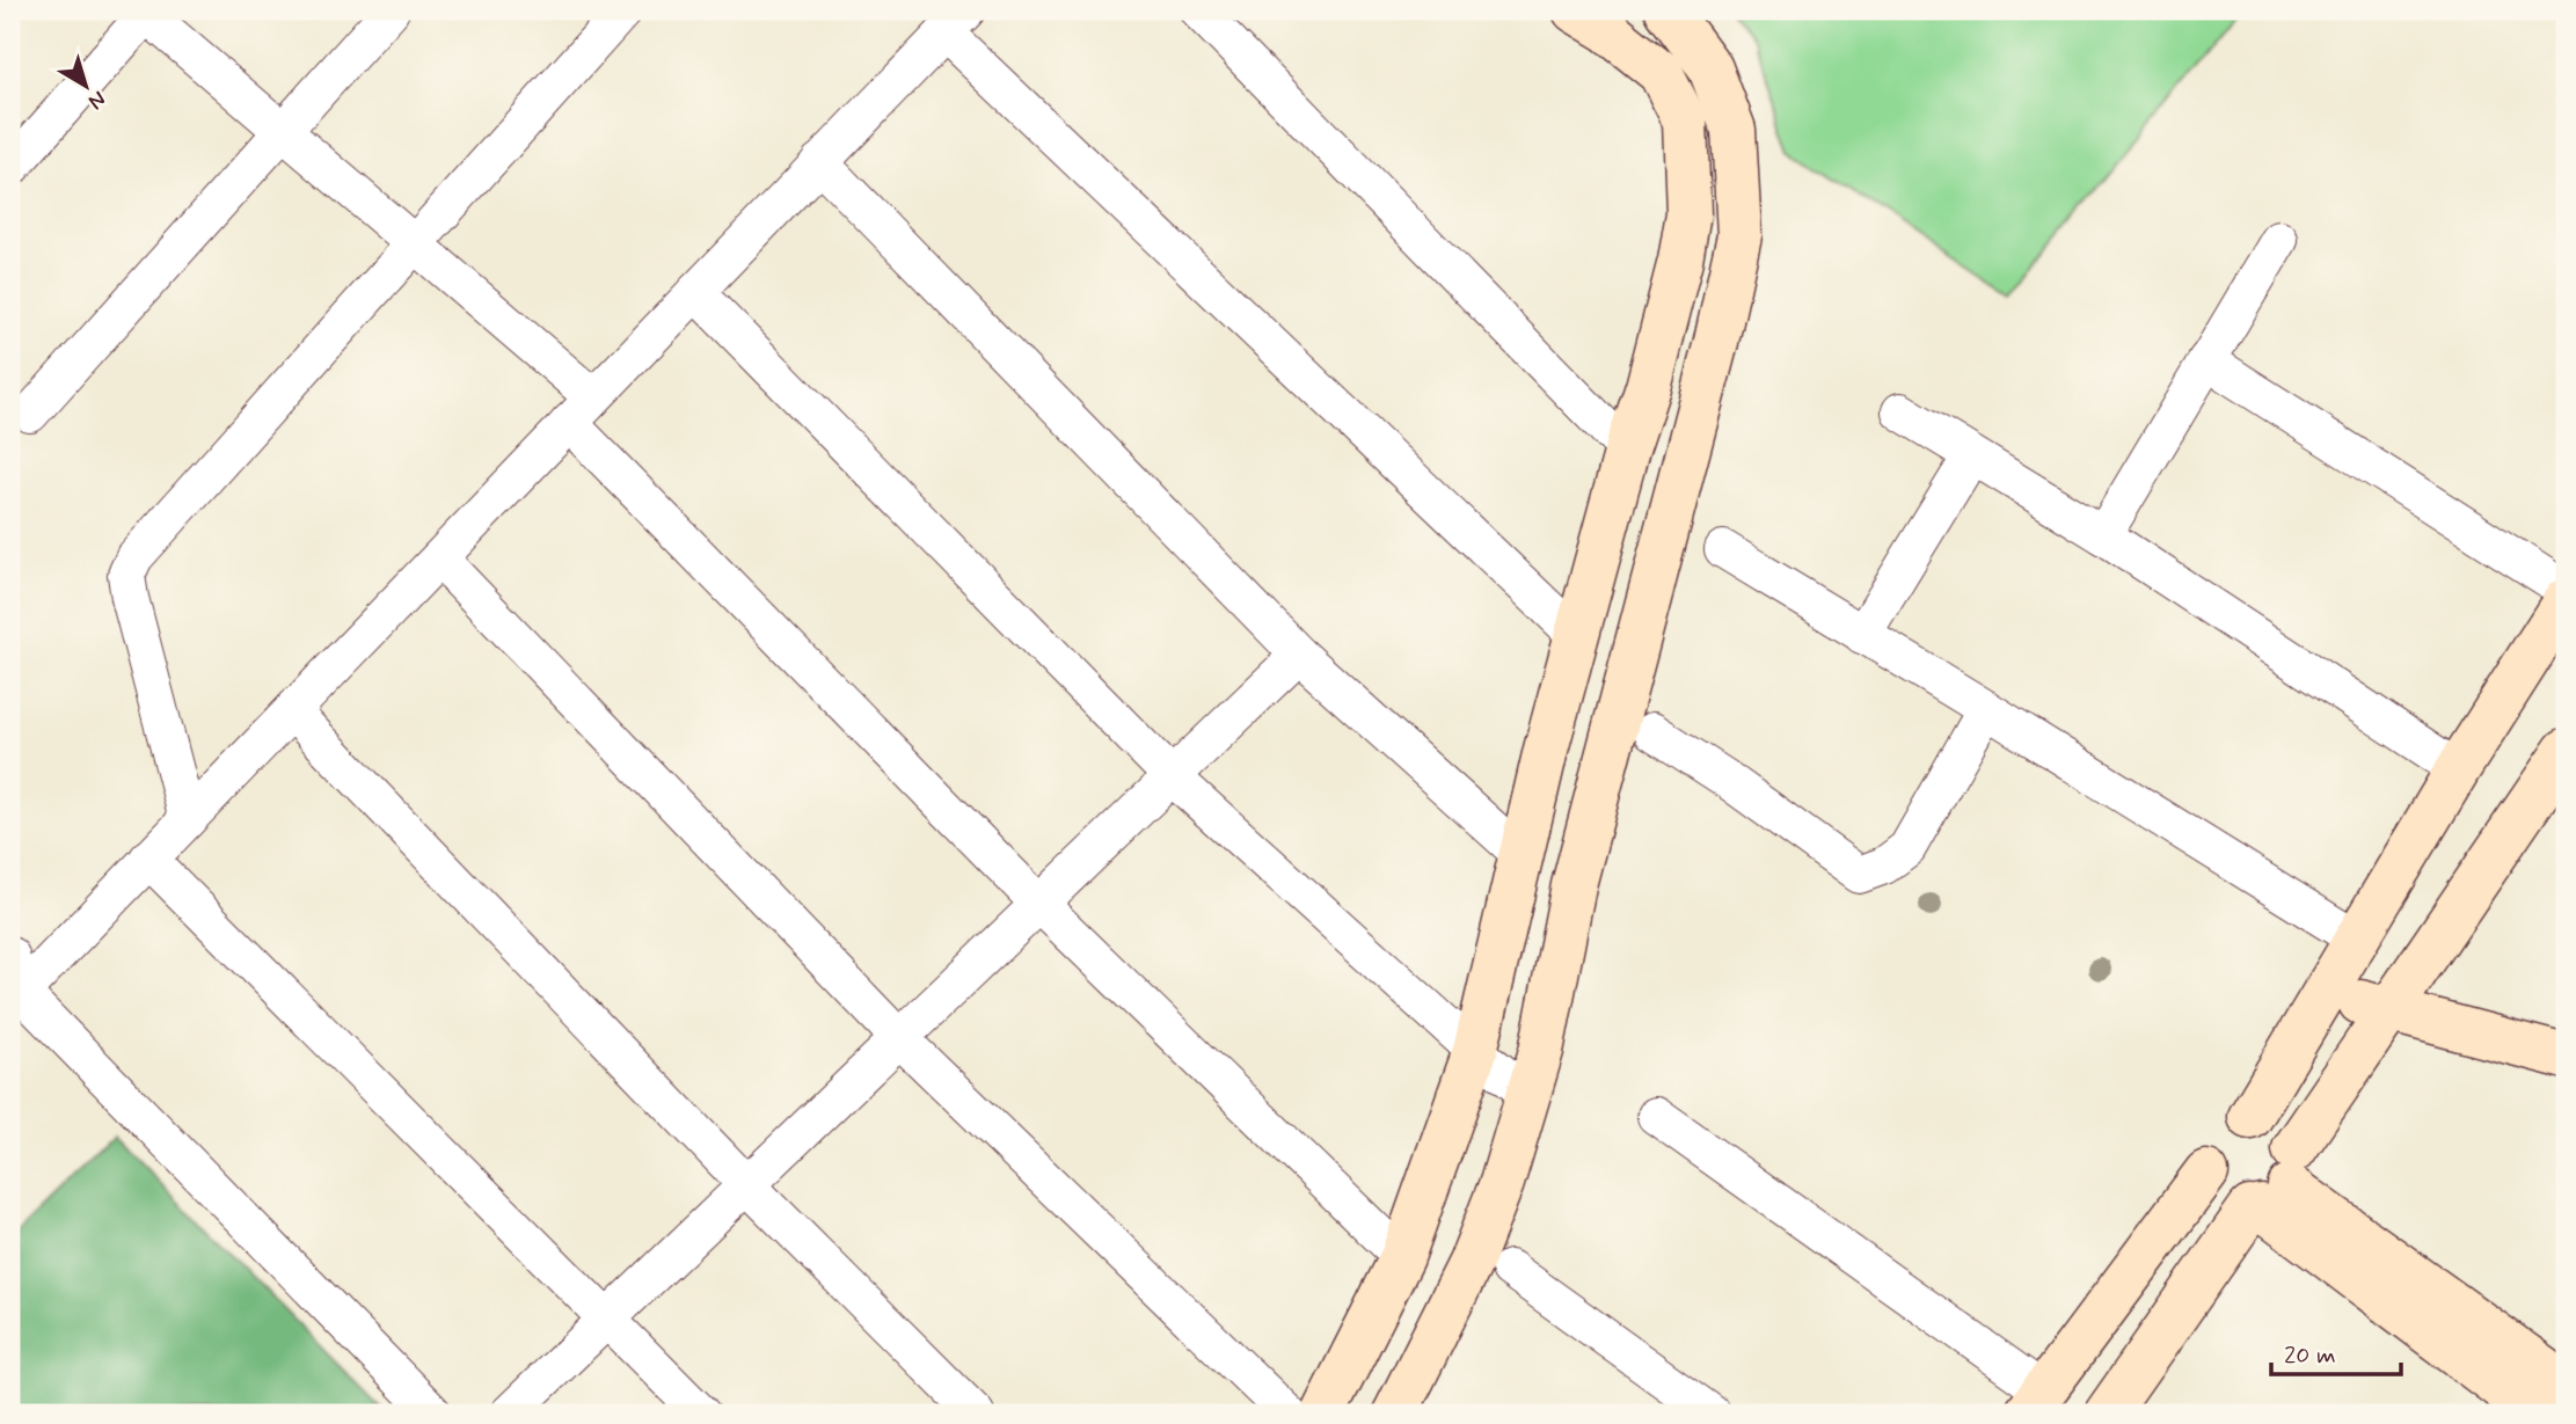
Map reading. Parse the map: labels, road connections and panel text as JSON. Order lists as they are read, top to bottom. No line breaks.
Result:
{"scale_bar":"20 m","north":"bottom right"}
